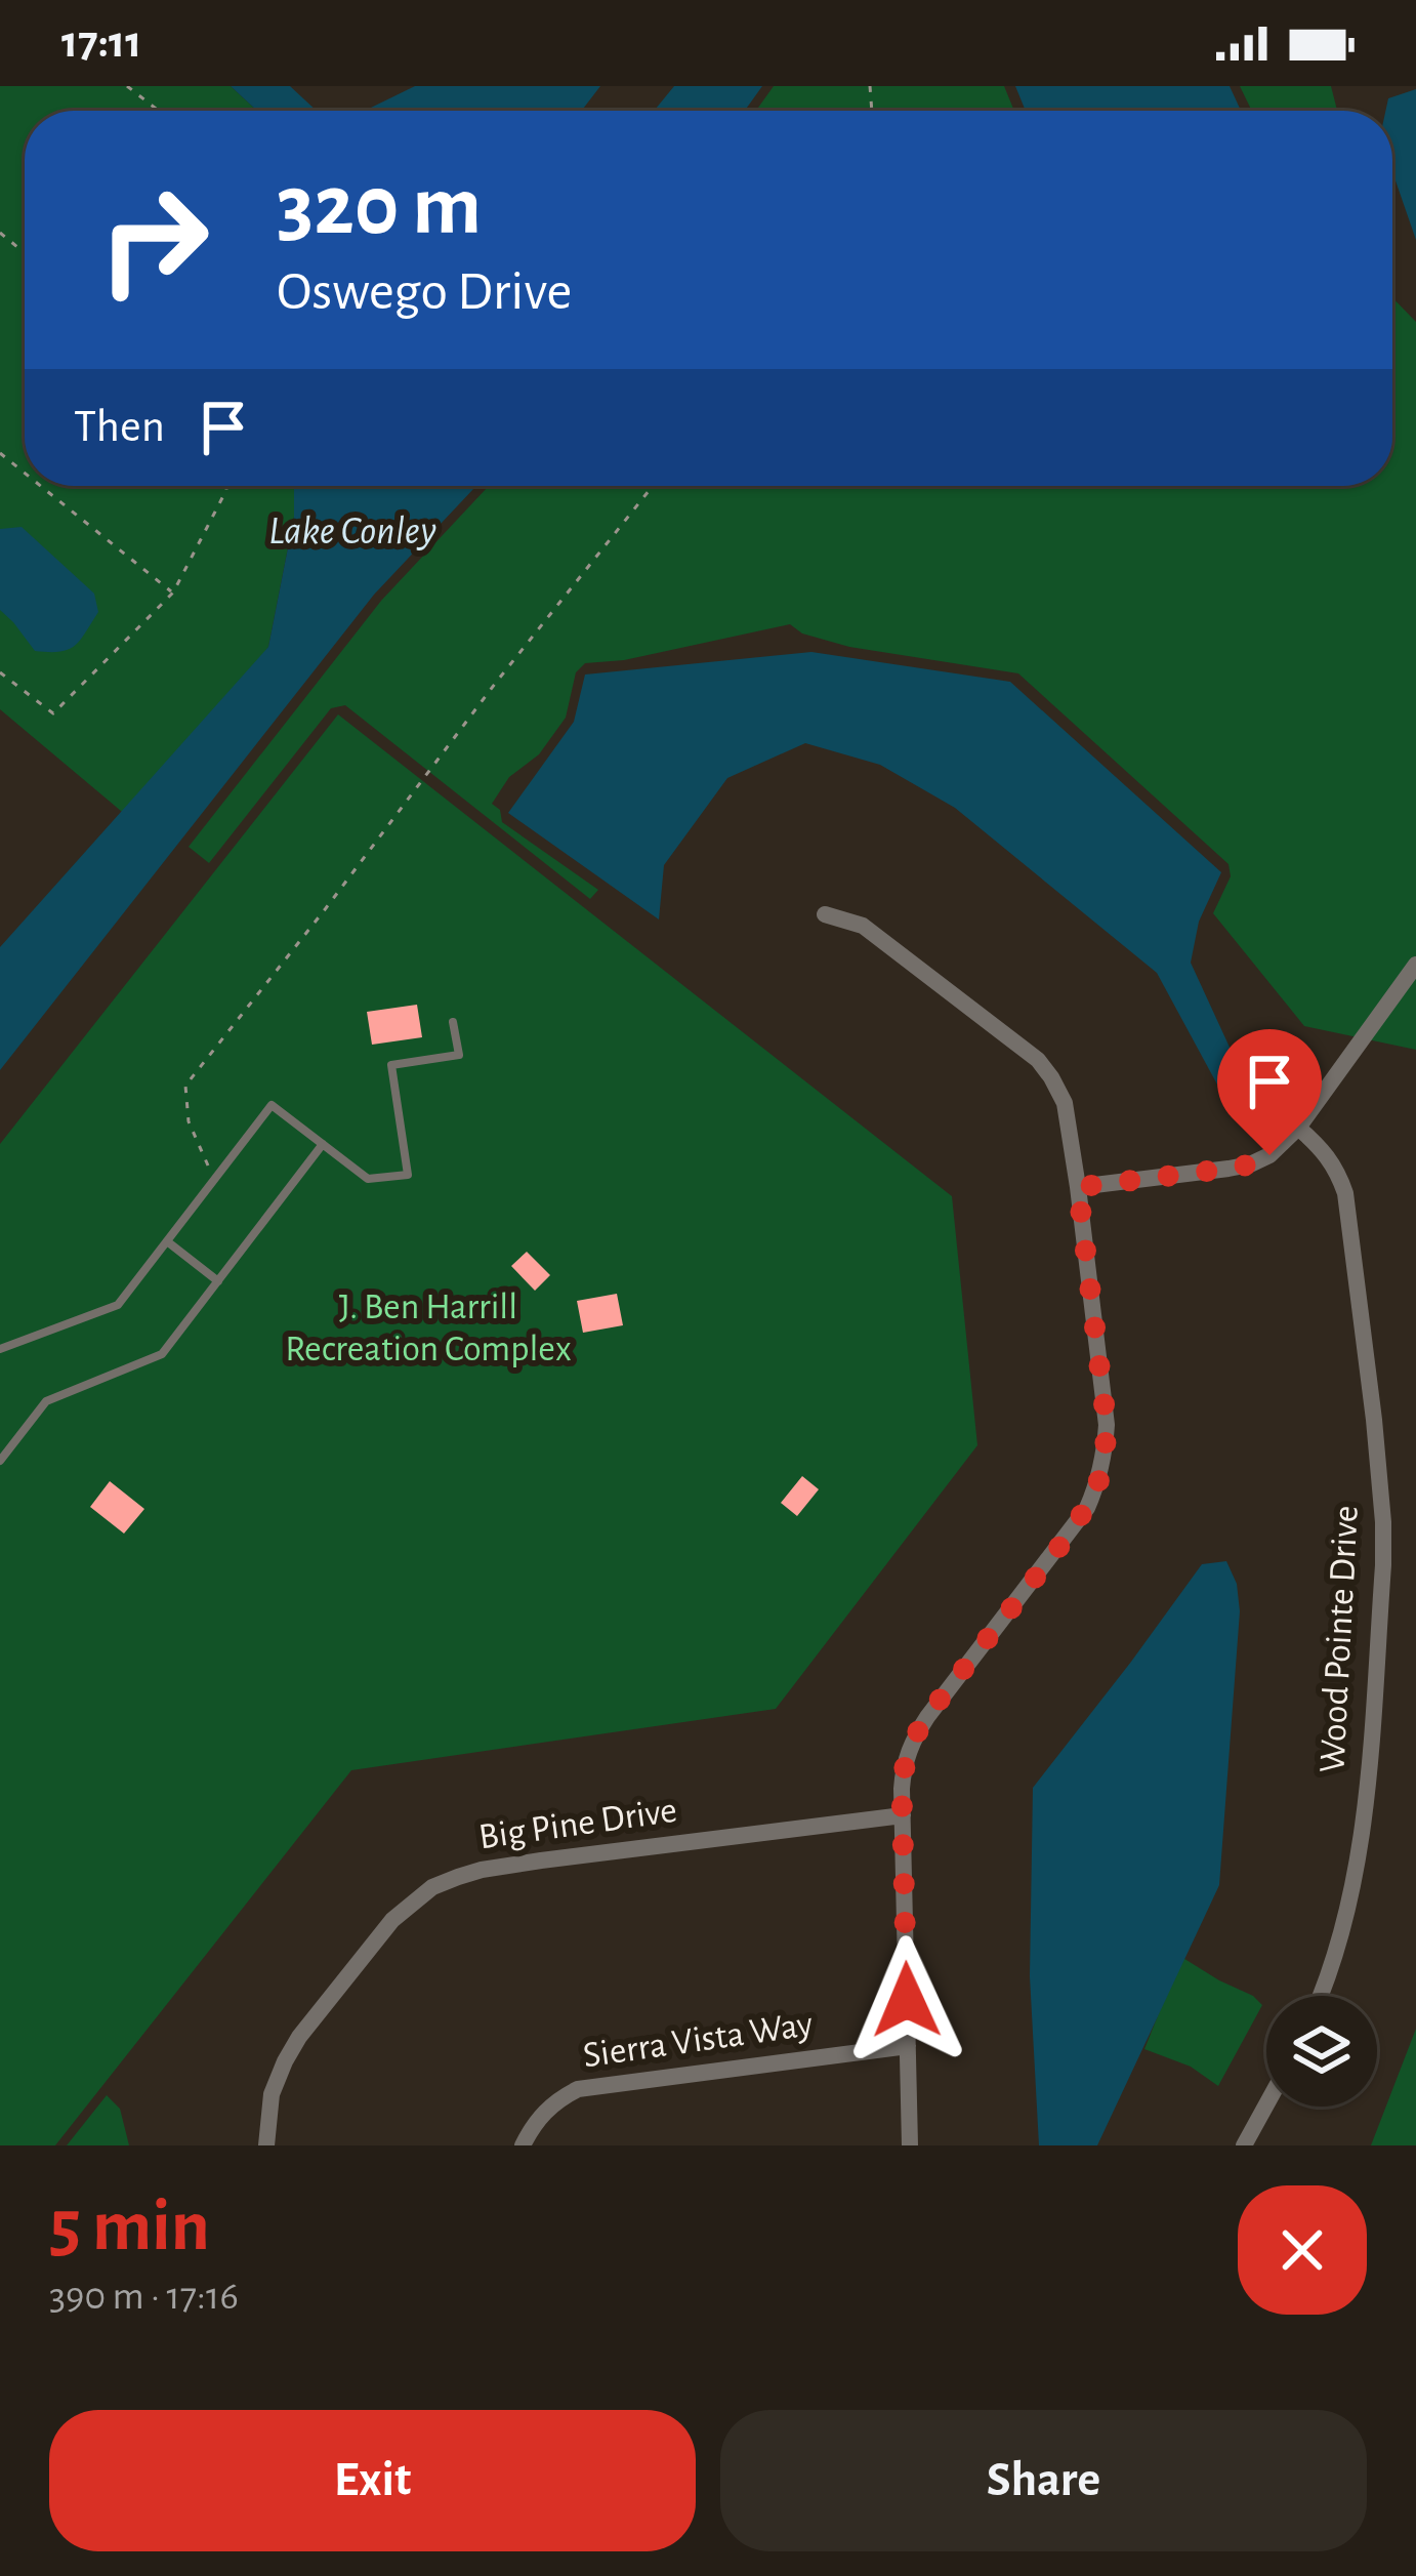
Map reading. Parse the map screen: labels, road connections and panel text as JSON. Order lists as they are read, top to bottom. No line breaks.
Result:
{"streets":{"street":["Wood Pointe Drive","Big Pine Drive","Sierra Vista Way"]},"water":["Lake Conley"],"parks":["J. Ben Harrill Recreation Complex"],"page":{"status":"17:11","turn":["320 m","Oswego Drive"],"then":"Then","heading":["5 min","390 m · 17:16"],"buttons":["Exit","Share"]}}
